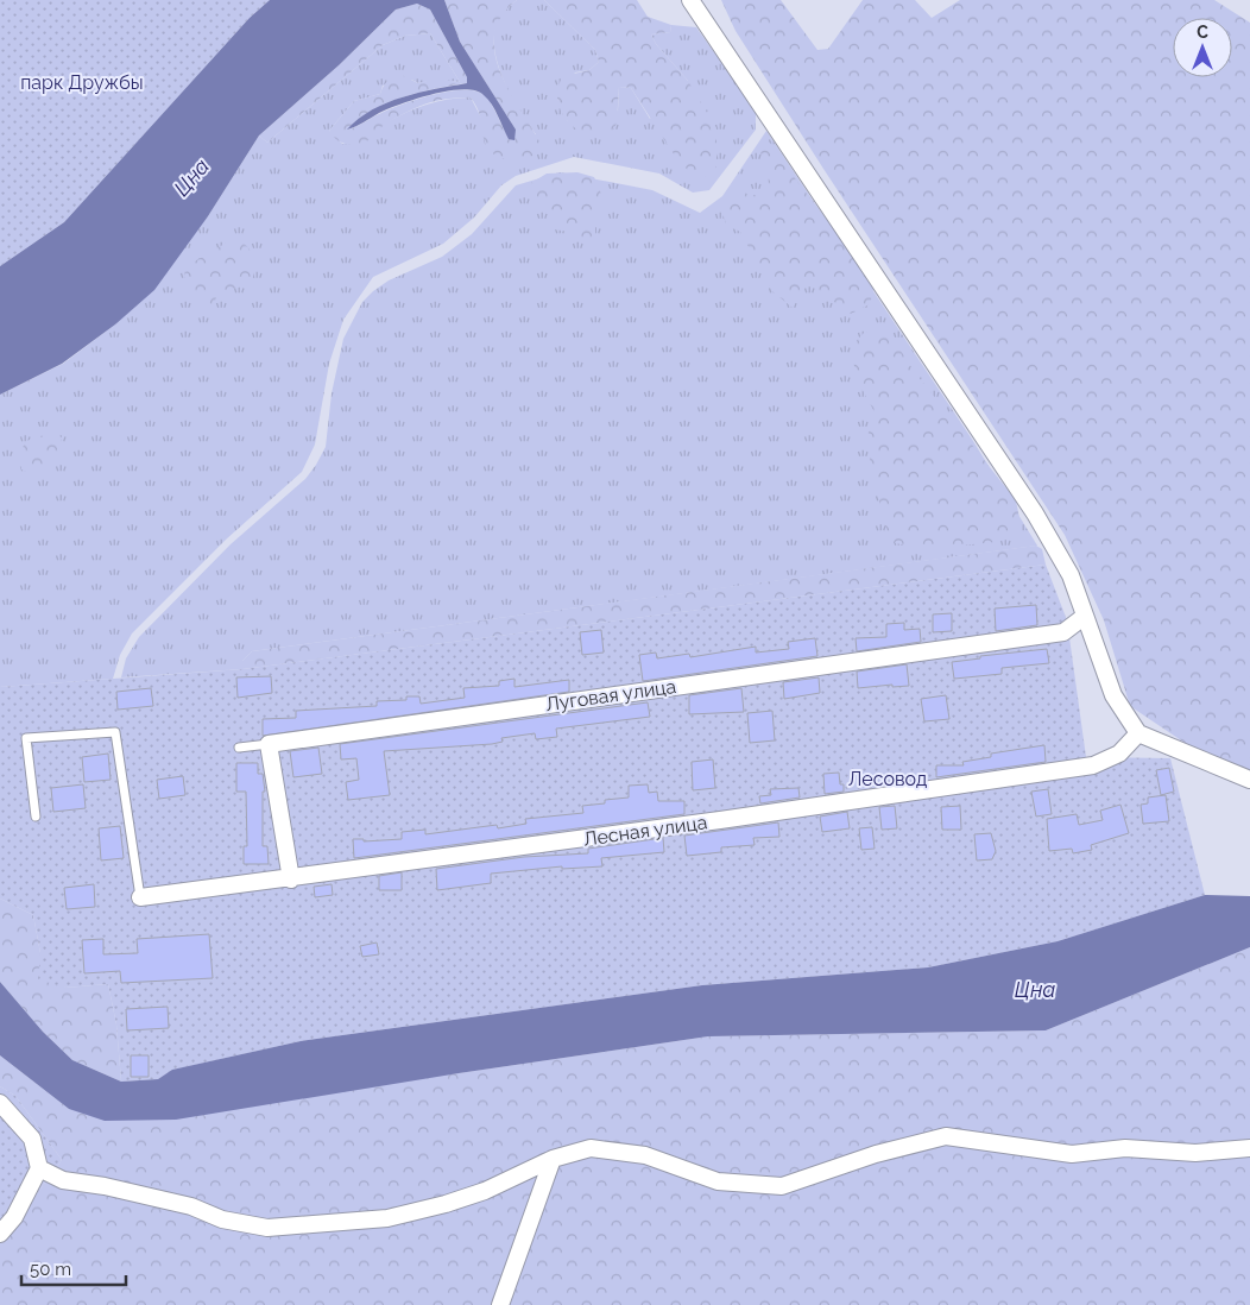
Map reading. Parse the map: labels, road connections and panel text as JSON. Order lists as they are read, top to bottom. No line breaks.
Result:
{"streets":{"street":["Луговая улица","Лесная улица"]},"water":["Цна"],"parks":["парк Дружбы","Лесовод"],"scale_bar":"50 m","north":"top"}
